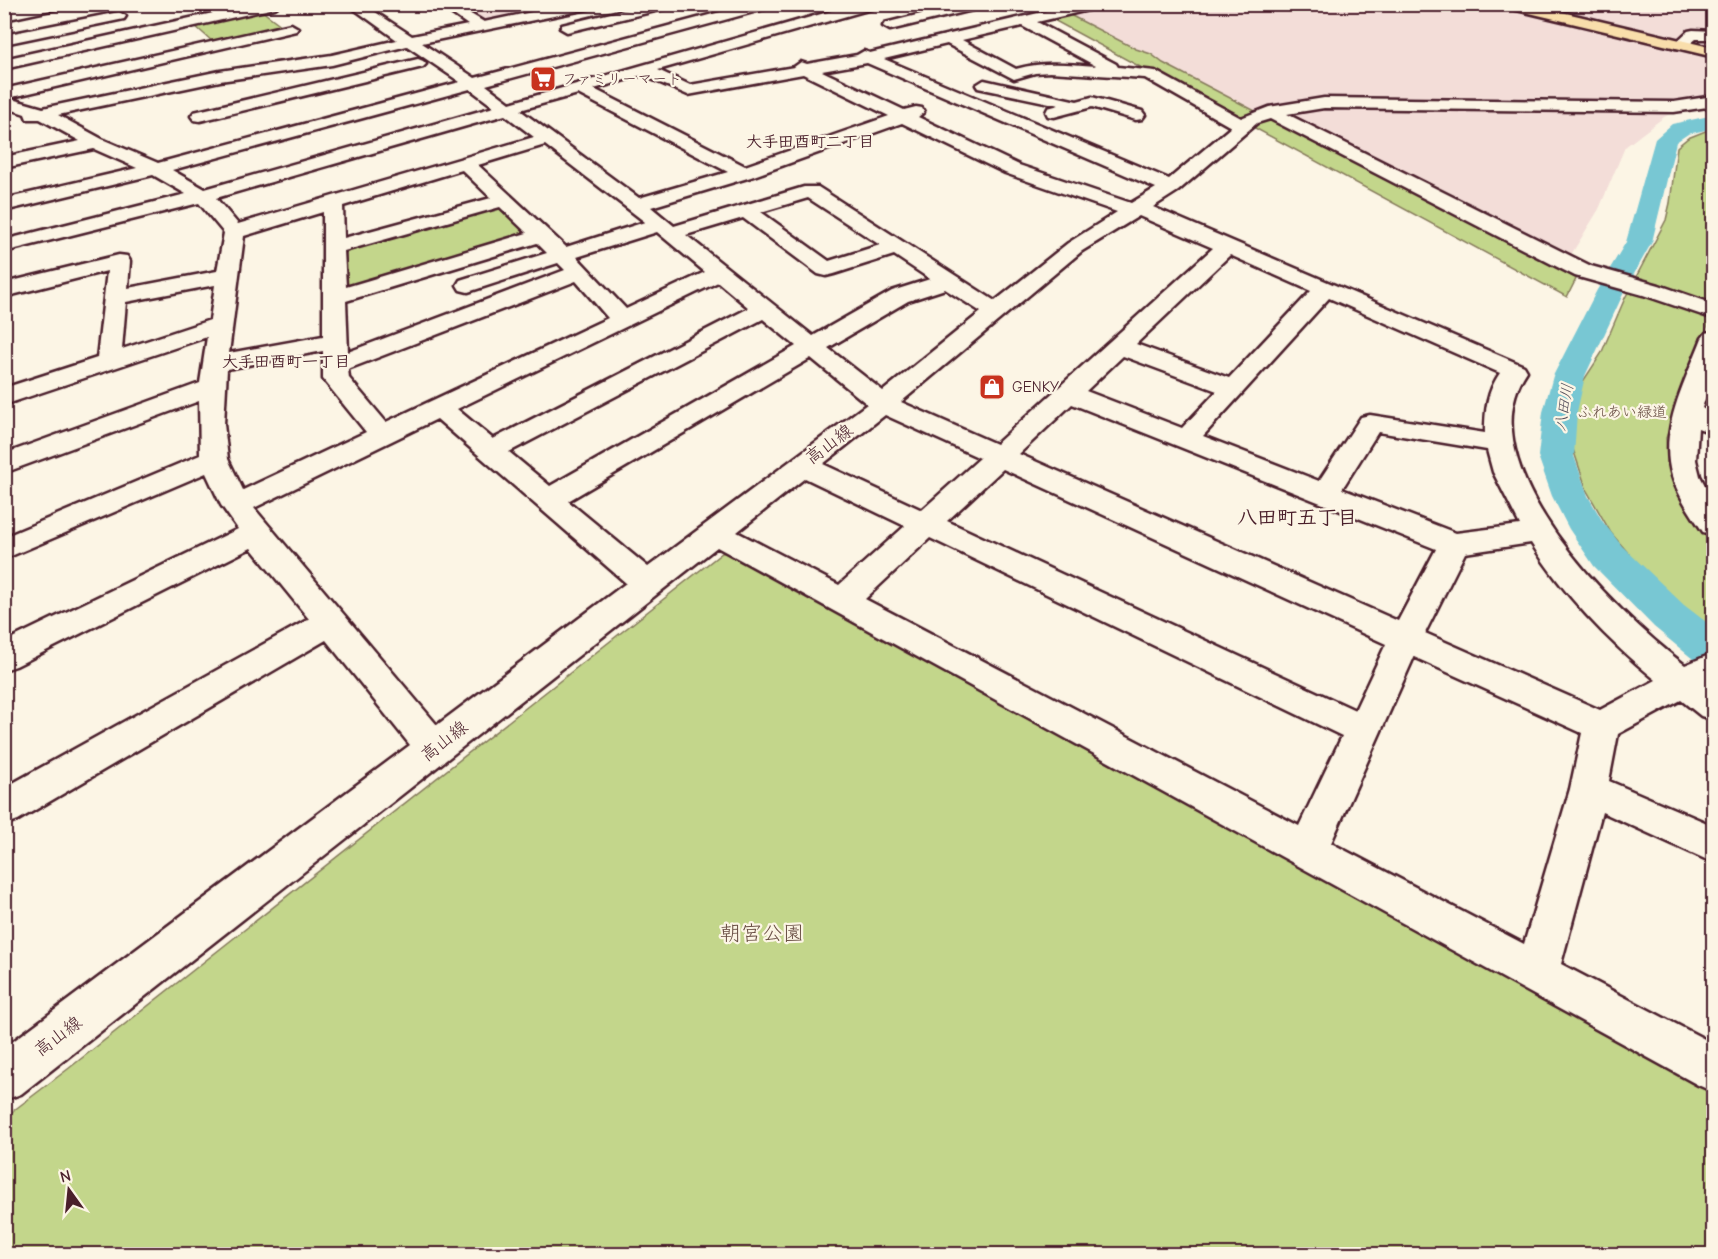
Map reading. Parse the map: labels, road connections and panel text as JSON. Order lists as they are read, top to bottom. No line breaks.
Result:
{"streets":{"street":["高山線"]},"districts":["大手田酉町二丁目","大手田酉町一丁目","八田町五丁目"],"water":["八田川"],"parks":["ふれあい緑道","朝宮公園"],"places":{"supermarket":["ファミリーマート"],"shop":["GENKY"]},"north":"top"}
